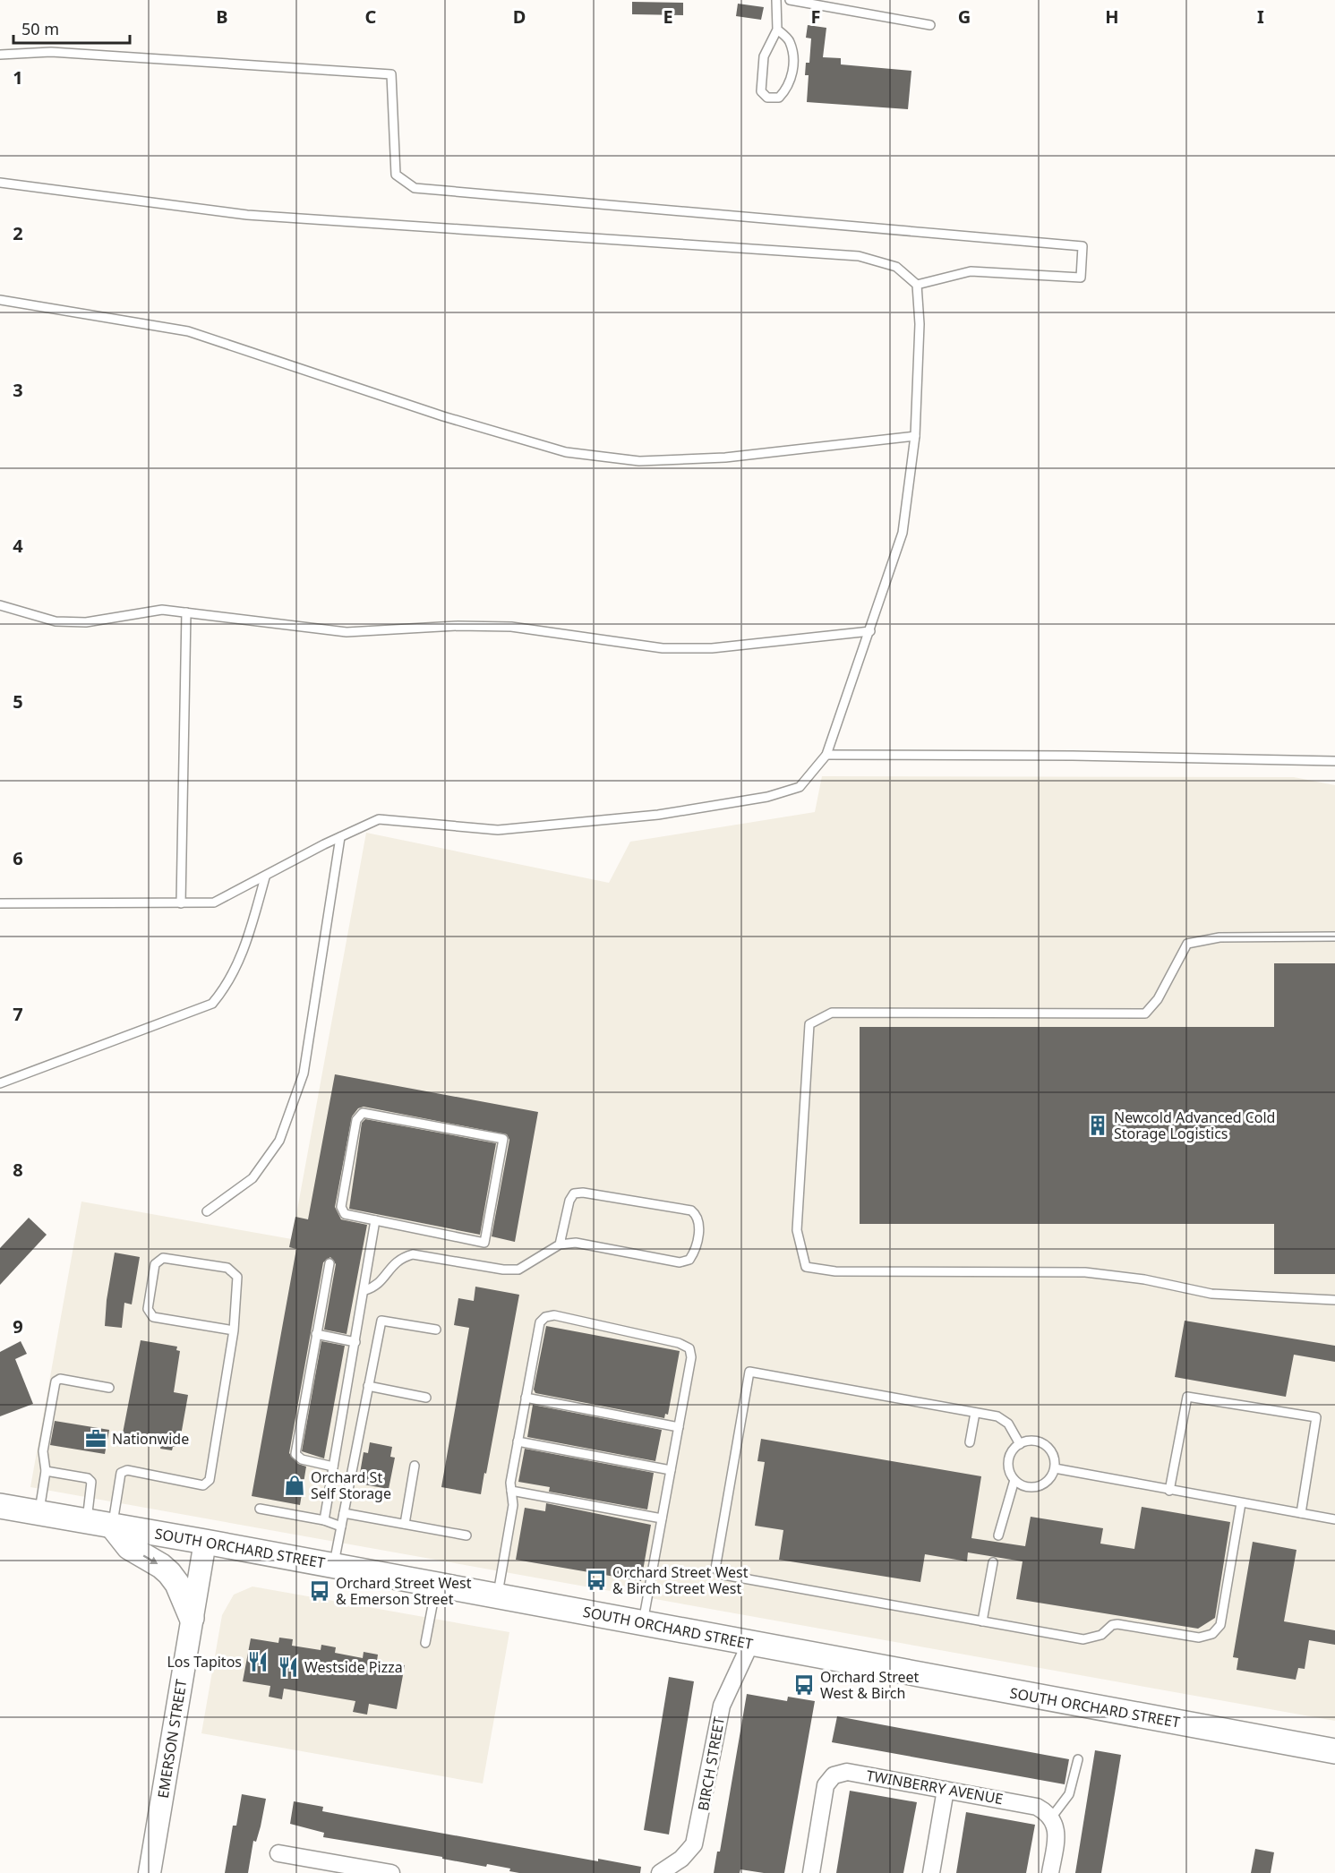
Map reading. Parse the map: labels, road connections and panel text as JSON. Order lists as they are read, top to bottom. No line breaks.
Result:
{"streets":{"main road":["SOUTH ORCHARD STREET","EMERSON STREET"],"street":["BIRCH STREET","TWINBERRY AVENUE"]},"crossings":[["SOUTH ORCHARD STREET","EMERSON STREET"],["SOUTH ORCHARD STREET","BIRCH STREET"]],"places":{"building":["Newcold Advanced Cold Storage Logistics"],"office":["Nationwide"],"shop":["Orchard St Self Storage"],"bus stop":["Orchard Street West & Birch Street West","Orchard Street West & Emerson Street","Orchard Street West & Birch"],"restaurant":["Los Tapitos","Westside Pizza"]},"scale_bar":"50 m","grid":{"columns":["B","C","D","E","F","G","H","I"],"rows":["1","2","3","4","5","6","7","8","9"]}}
